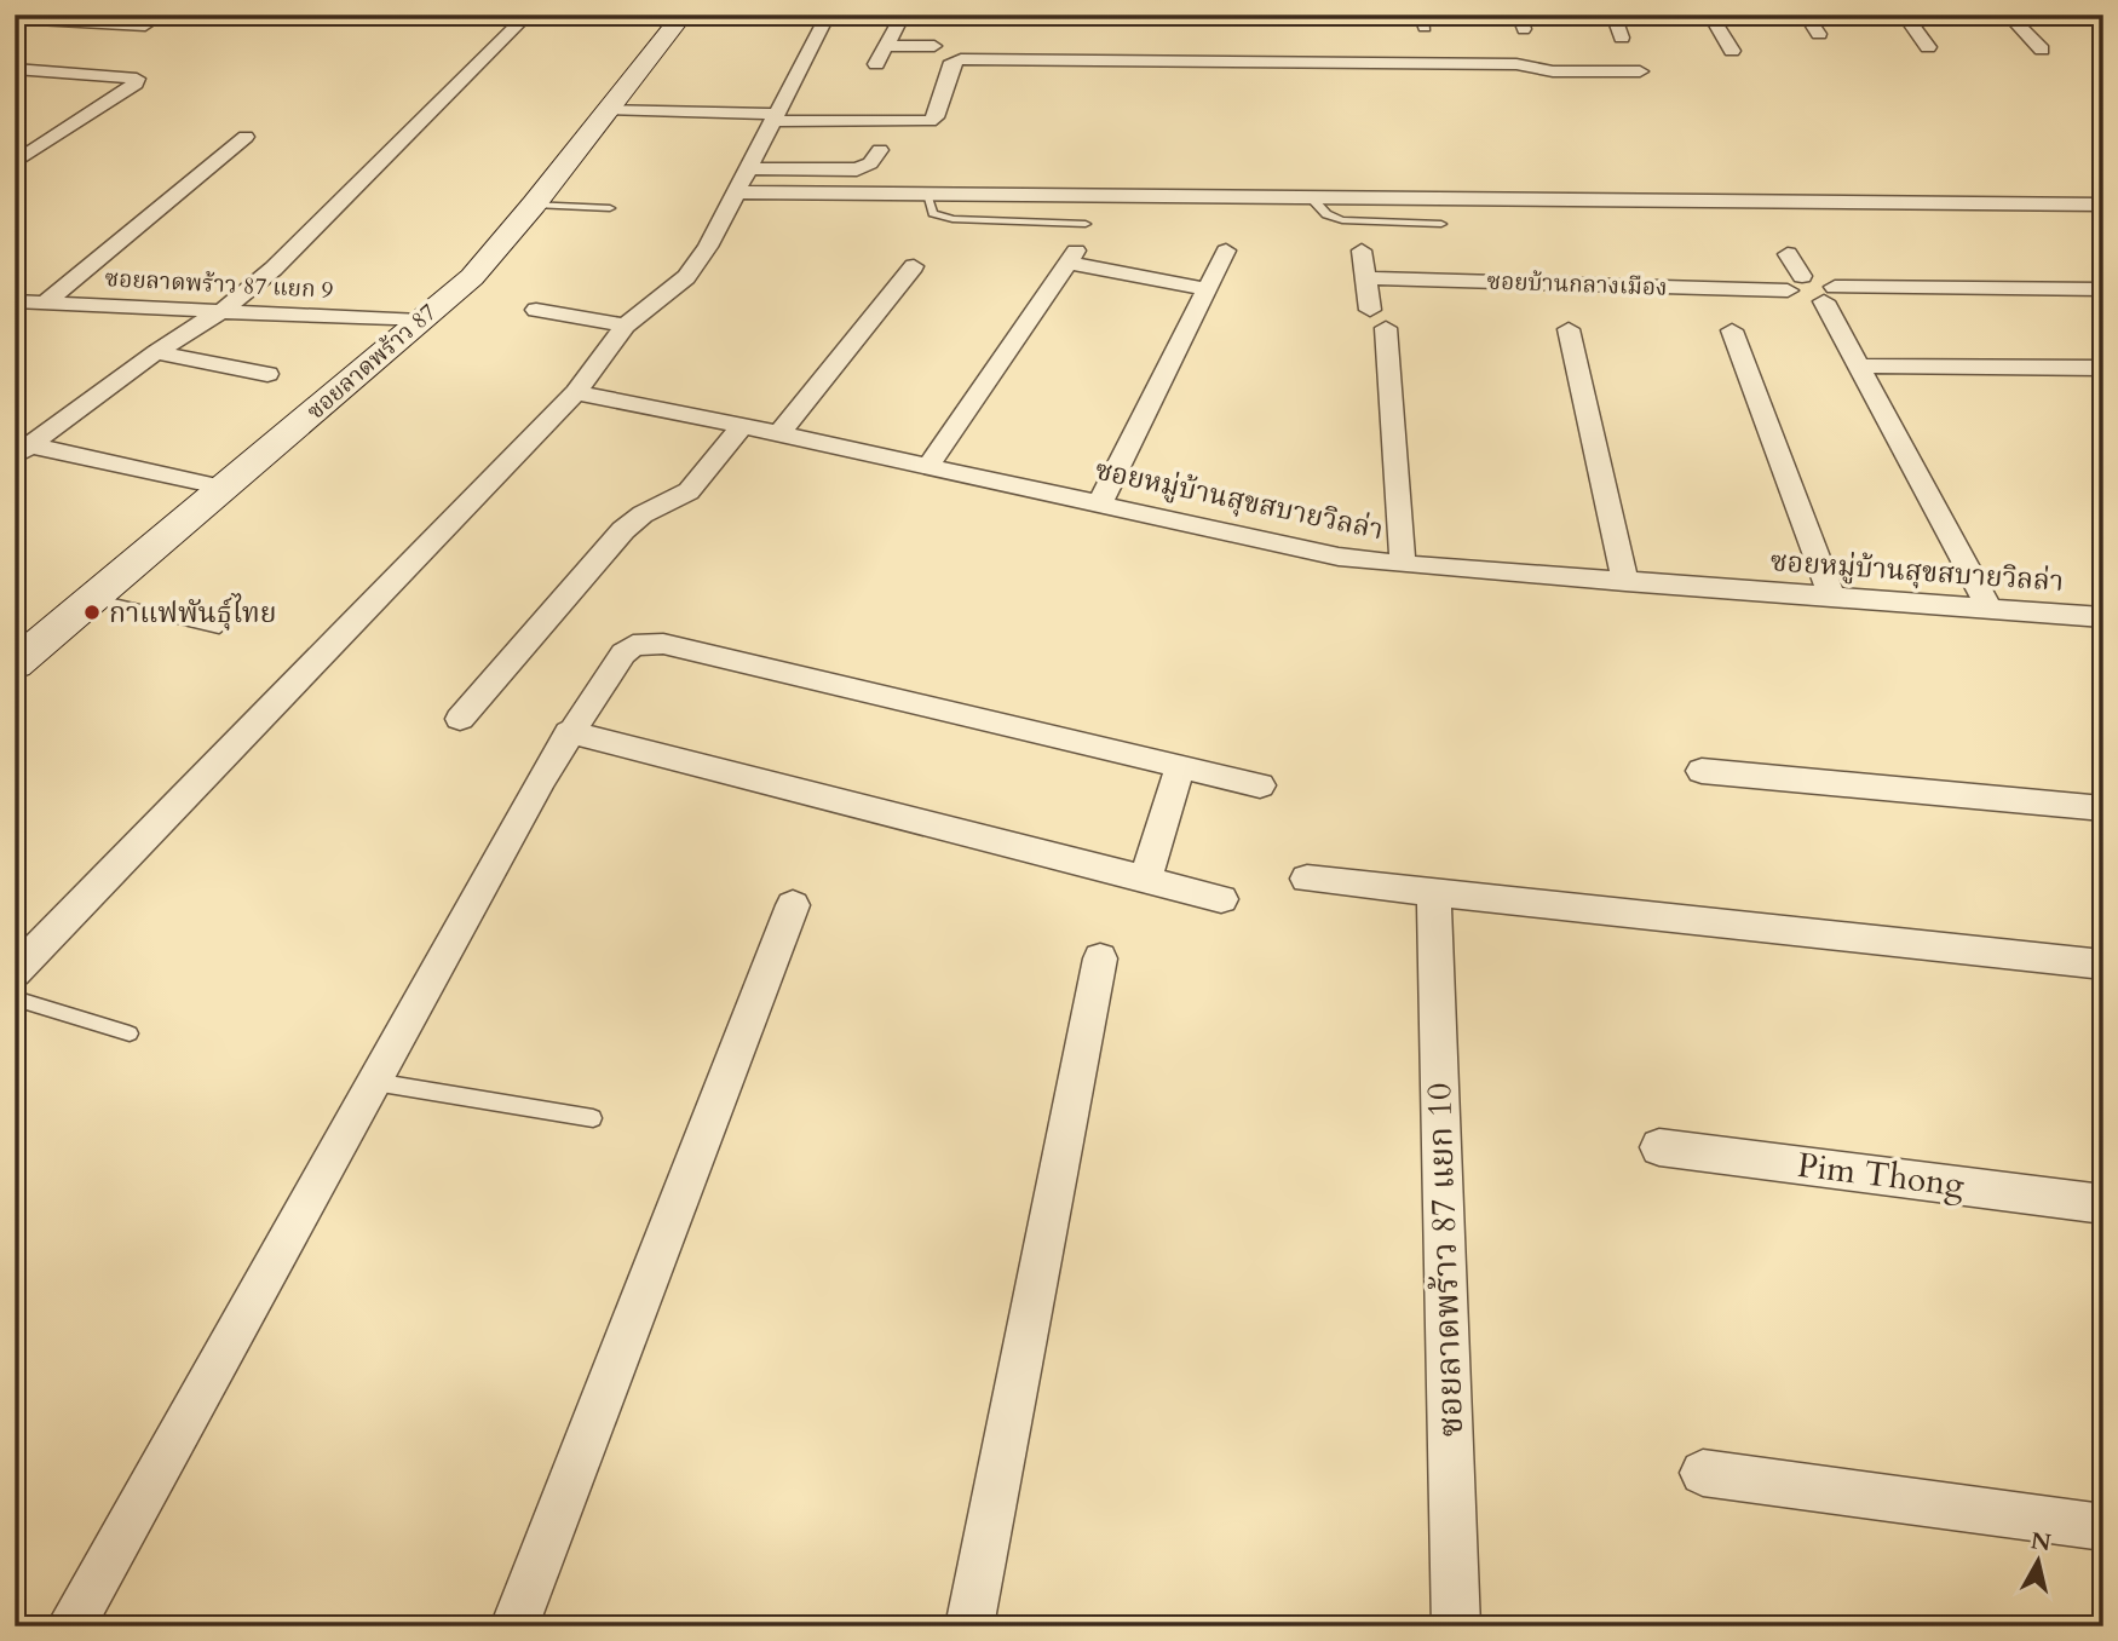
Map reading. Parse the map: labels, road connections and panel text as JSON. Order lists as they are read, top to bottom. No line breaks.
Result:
{"streets":{"street":["ซอยลาดพร้าว 87 แยก 9","ซอยบ้านกลางเมือง","ซอยลาดพร้าว 87","ซอยหมู่บ้านสุขสบายวิลล่า","Pim Thong","ซอยลาดพร้าว 87 แยก 10"]},"crossings":[["ซอยลาดพร้าว 87 แยก 9","ซอยลาดพร้าว 87"]],"places":["กาแฟพันธ์ุไทย"],"north":"top"}
